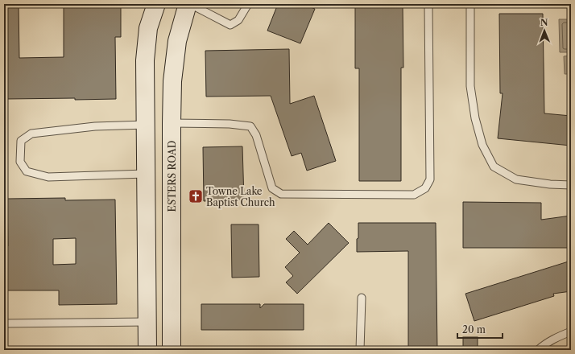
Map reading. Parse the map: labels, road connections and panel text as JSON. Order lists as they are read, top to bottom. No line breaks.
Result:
{"streets":{"main road":["ESTERS ROAD"]},"places":{"church":["Towne Lake Baptist Church"]},"scale_bar":"20 m","north":"top"}
